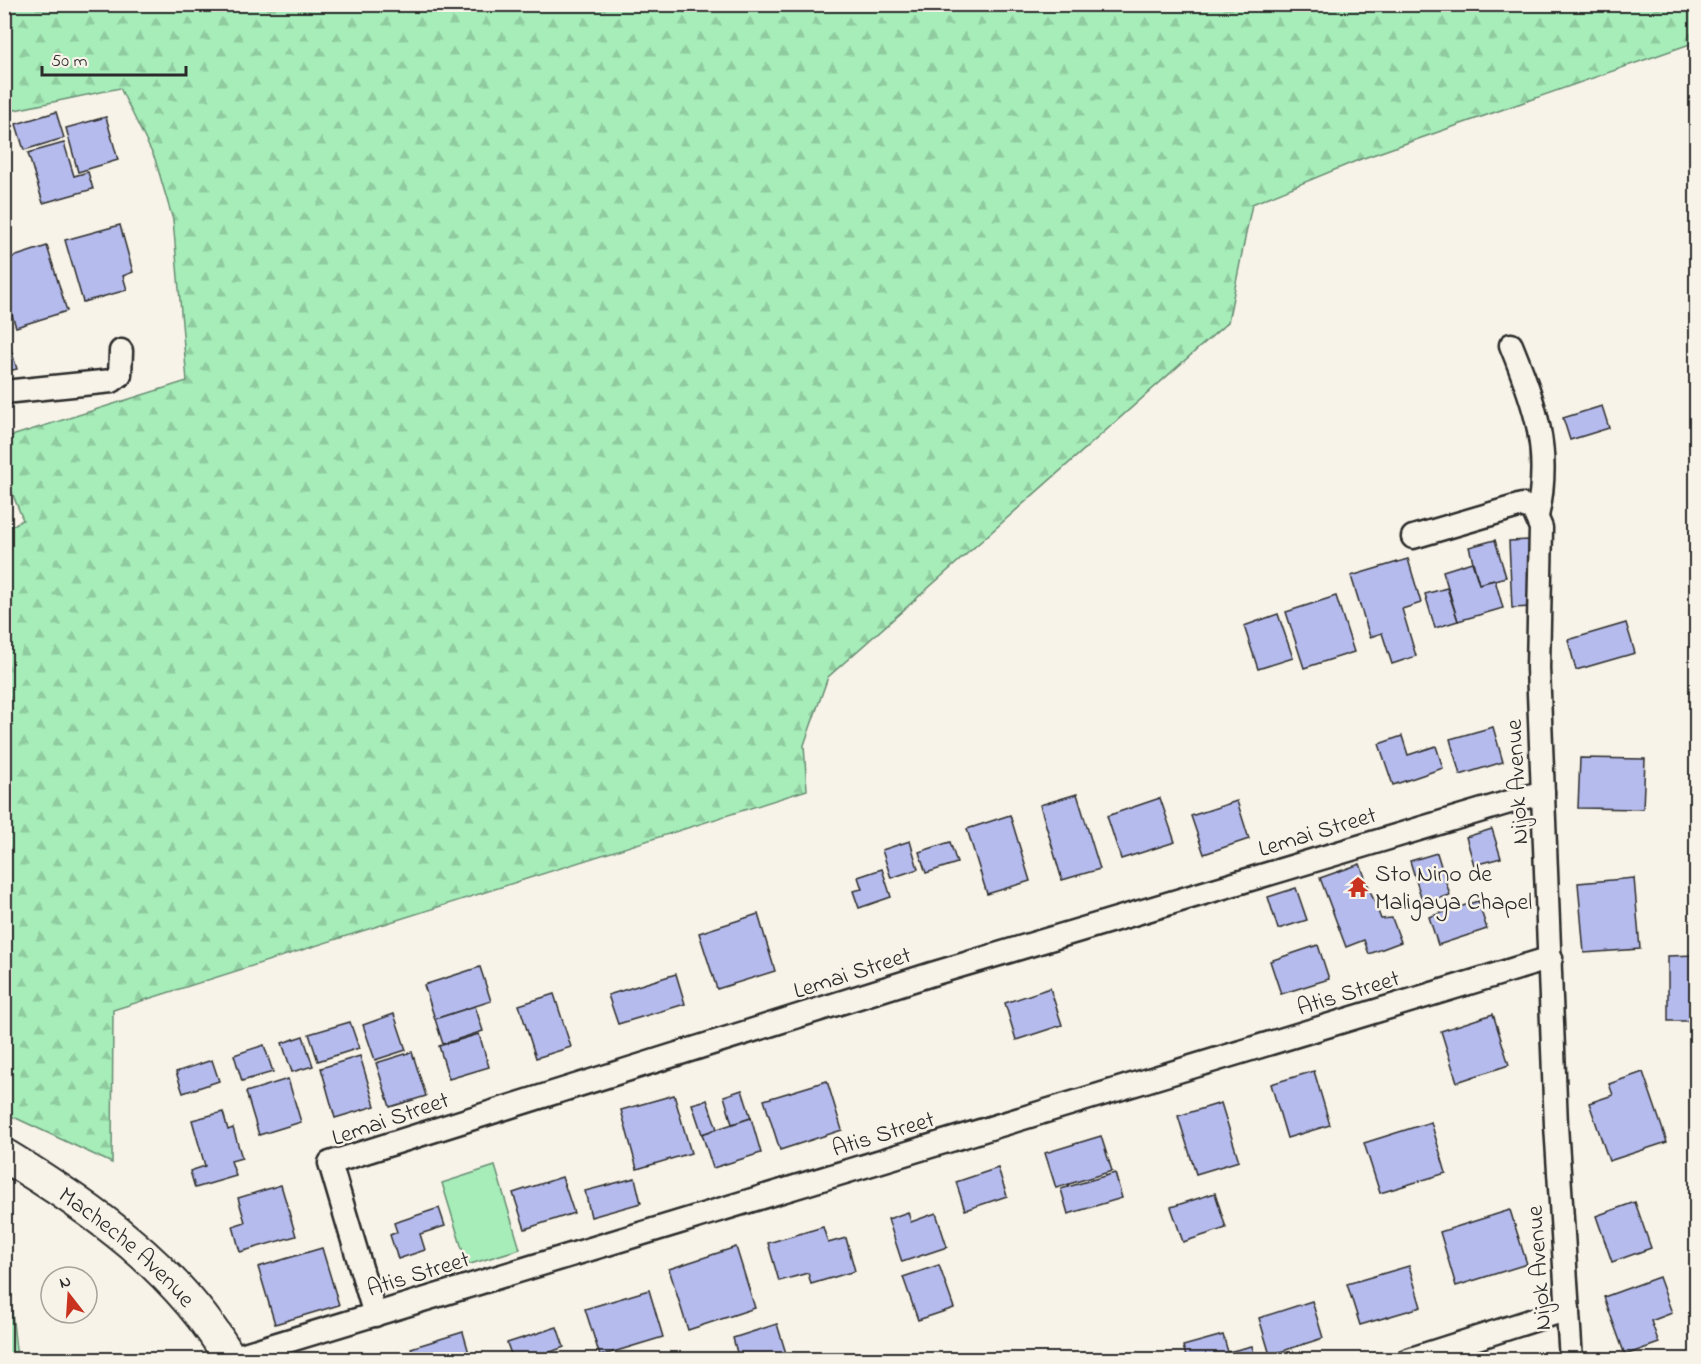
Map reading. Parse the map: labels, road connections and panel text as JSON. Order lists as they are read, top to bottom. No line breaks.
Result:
{"streets":{"main road":["Macheche Avenue"],"street":["Nijok Avenue","Lemai Street","Atis Street"]},"crossings":[["Nijok Avenue","Lemai Street"],["Nijok Avenue","Atis Street"],["Lemai Street","Atis Street"],["Atis Street","Macheche Avenue"]],"places":{"temple":["Sto Nino de Maligaya Chapel"]},"scale_bar":"50 m","north":"top"}
